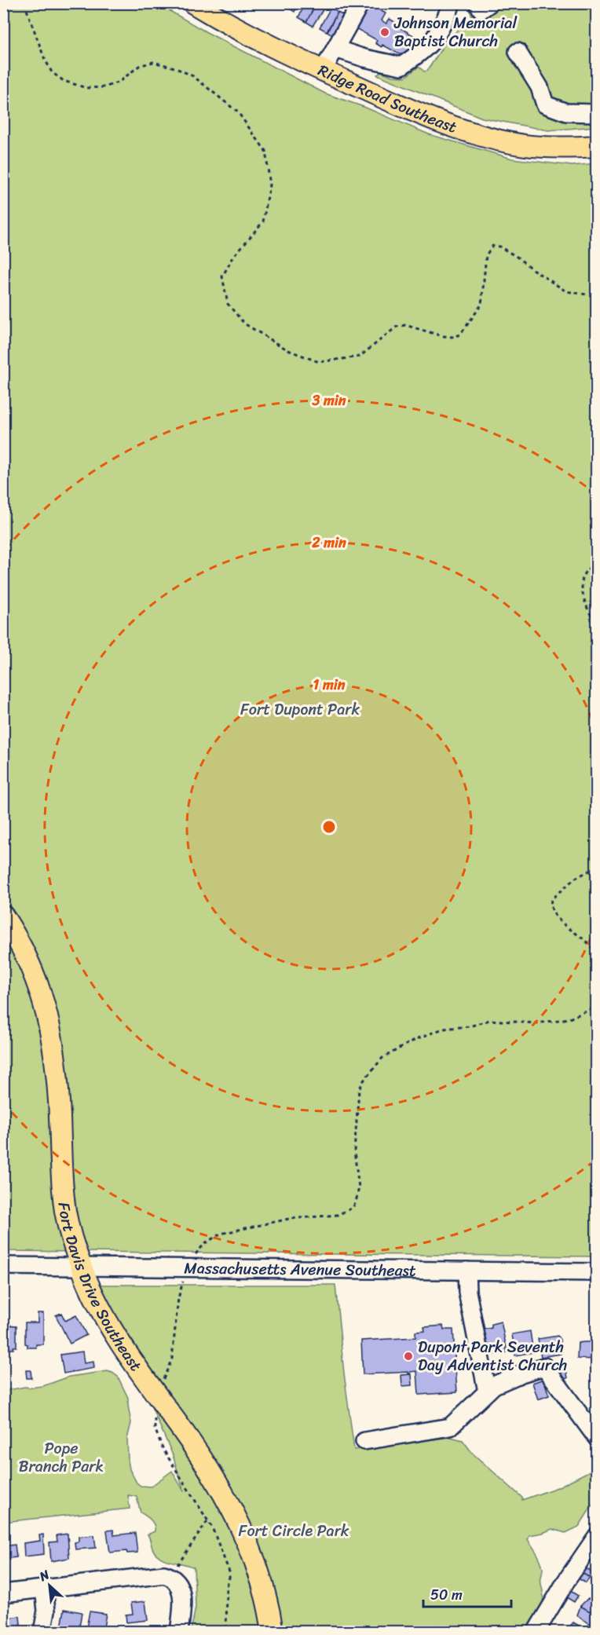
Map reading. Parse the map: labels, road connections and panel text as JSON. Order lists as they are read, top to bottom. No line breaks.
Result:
{"streets":{"main road":["Ridge Road Southeast","Fort Davis Drive Southeast"],"street":["Massachusetts Avenue Southeast"]},"crossings":[["Massachusetts Avenue Southeast","Fort Davis Drive Southeast"]],"parks":["Fort Dupont Park","Pope Branch Park","Fort Circle Park"],"places":["Johnson Memorial Baptist Church","Dupont Park Seventh Day Adventist Church"],"scale_bar":"50 m","north":"top left","rings":["3 min","2 min","1 min"]}
